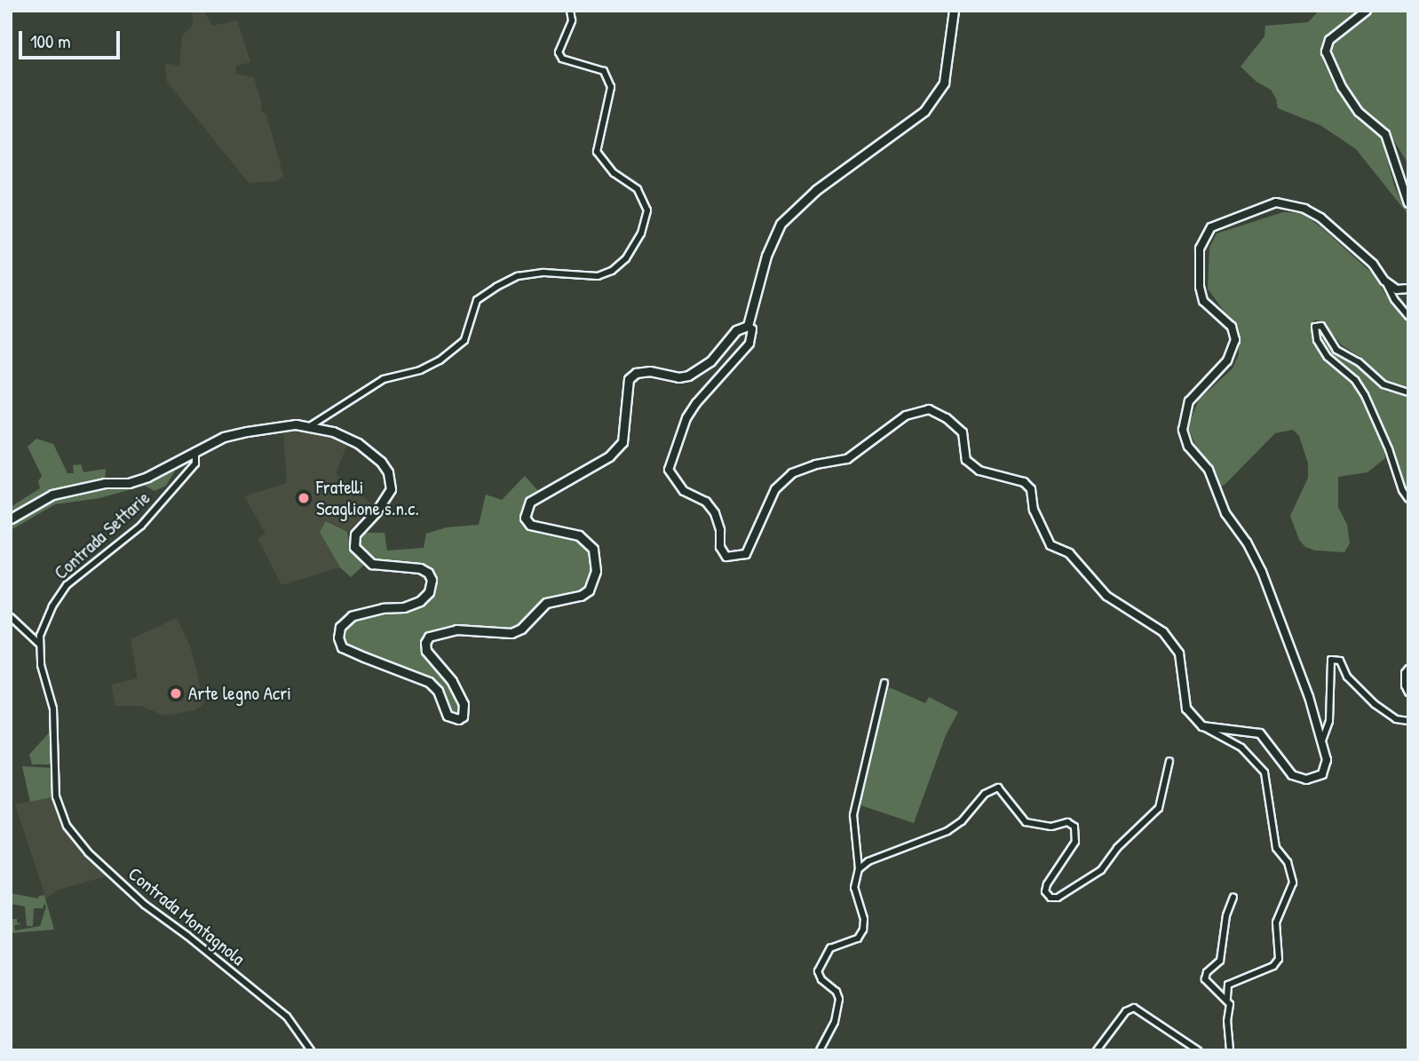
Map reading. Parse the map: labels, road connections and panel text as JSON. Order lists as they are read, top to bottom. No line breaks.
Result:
{"streets":{"street":["Contrada Settarie","Contrada Montagnola"]},"crossings":[["Contrada Settarie","Contrada Montagnola"]],"places":["Fratelli Scaglione s.n.c.","Arte legno Acri"],"scale_bar":"100 m"}
